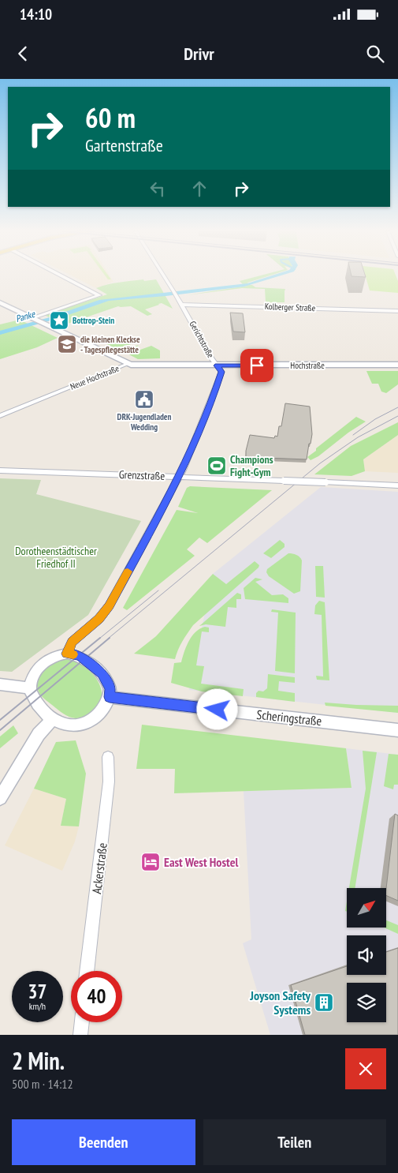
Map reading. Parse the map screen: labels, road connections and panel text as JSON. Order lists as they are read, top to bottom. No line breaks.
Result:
{"streets":{"street":["Kolberger Straße","Gerichtstraße","Hochstraße","Neue Hochstraße","Grenzstraße","Scheringstraße","Ackerstraße"]},"crossings":[["Kolberger Straße","Gerichtstraße"],["Gerichtstraße","Hochstraße"],["Gerichtstraße","Neue Hochstraße"],["Gerichtstraße","Grenzstraße"],["Hochstraße","Neue Hochstraße"]],"water":["Panke"],"parks":["Dorotheenstädtischer Friedhof II"],"places":{"place":["Bottrop-Stein"],"school or university":["die kleinen Kleckse - Tagespflegestätte"],"public building":["DRK-Jugendladen Wedding"],"sports":["Champions Fight-Gym"],"hotel":["East West Hostel"],"building":["Joyson Safety Systems"]},"north":"top right","page":{"status":"14:10","header":"Drivr","turn":["60 m","Gartenstraße"],"speed":"37 km/h","limit":"40","heading":["2 Min.","500 m · 14:12"],"buttons":["Beenden","Teilen"]}}
